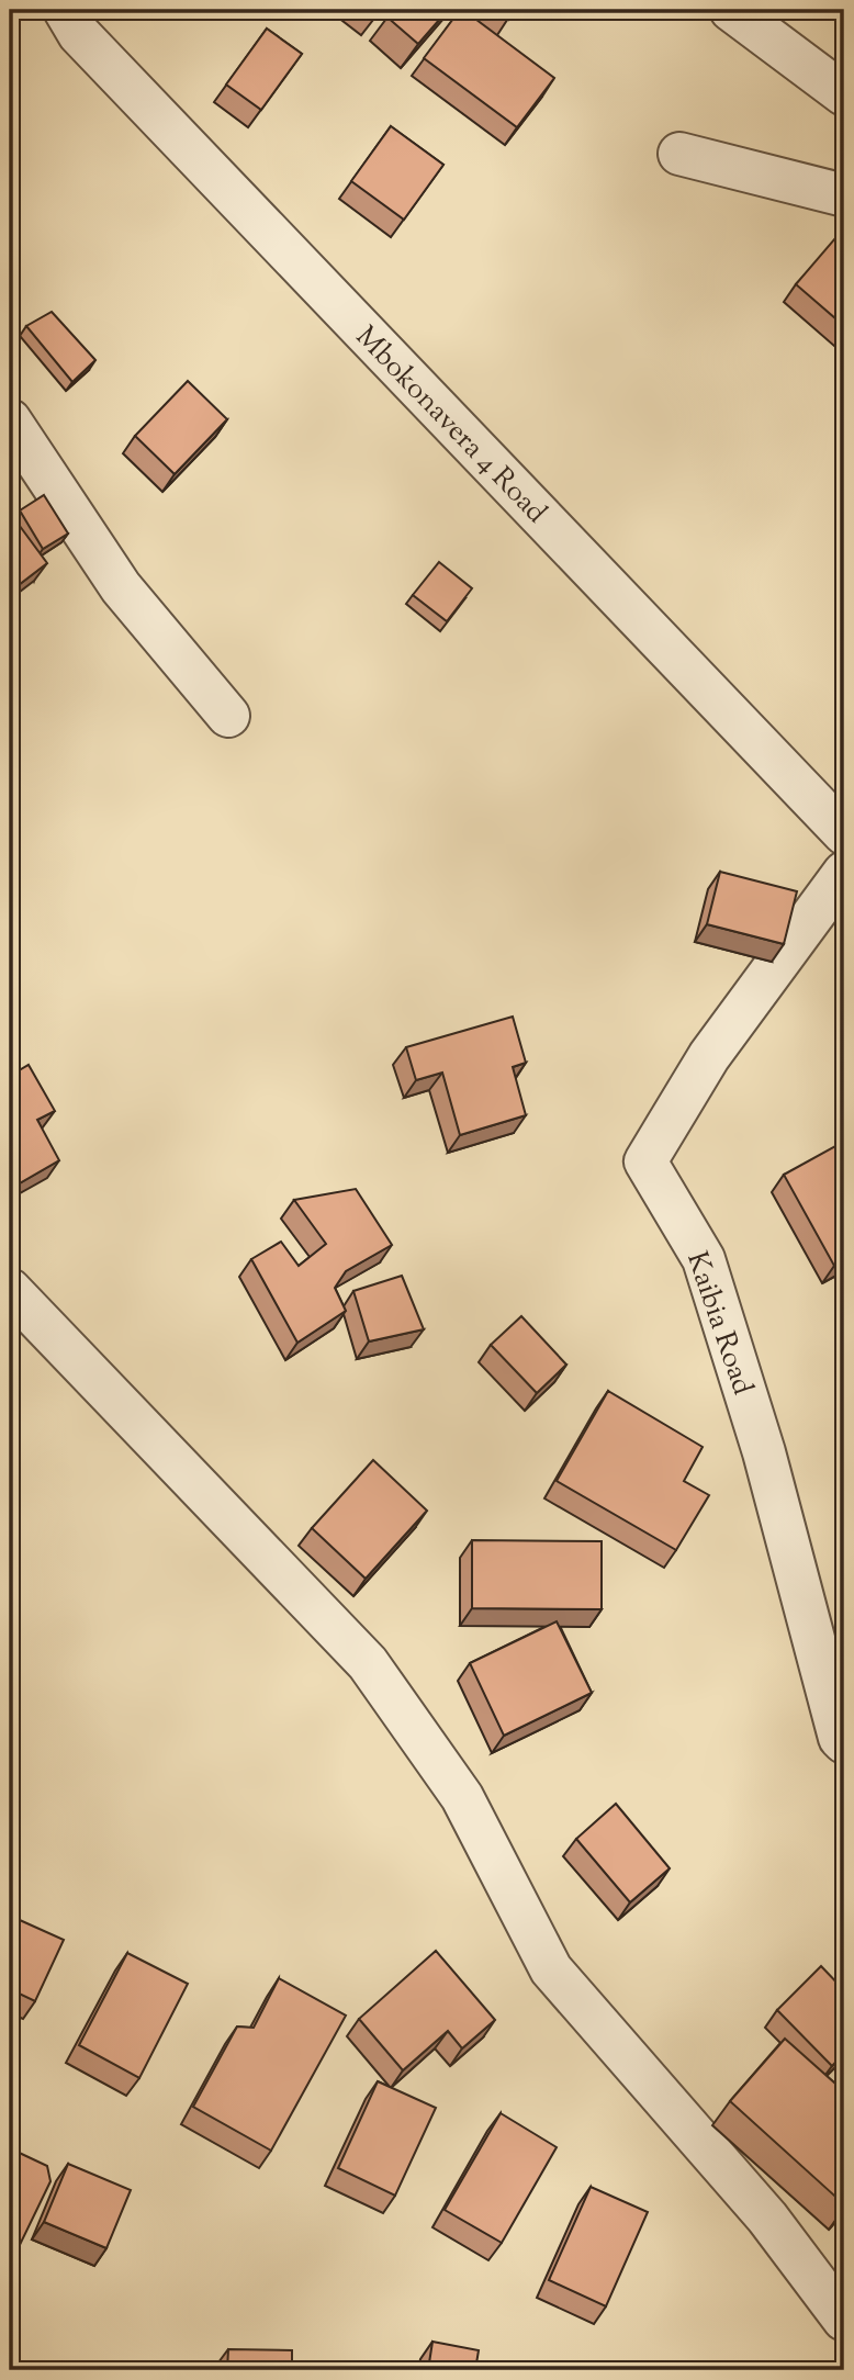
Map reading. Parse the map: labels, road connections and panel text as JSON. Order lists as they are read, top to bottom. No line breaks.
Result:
{"streets":{"street":["Mbokonavera 4 Road","Kaibia Road"]}}
